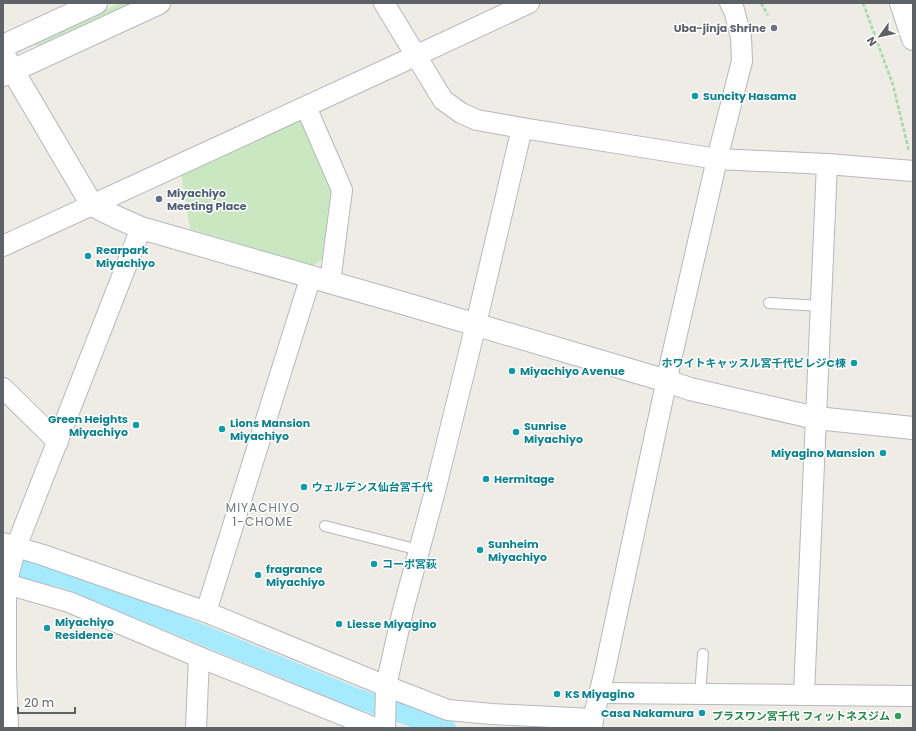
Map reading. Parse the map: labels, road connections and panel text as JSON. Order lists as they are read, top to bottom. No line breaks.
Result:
{"districts":["MIYACHIYO 1-CHOME"],"places":["Uba-jinja Shrine","Suncity Hasama","Miyachiyo Meeting Place","Rearpark Miyachiyo","ホワイトキャッスル宮千代ビレジC棟","Miyachiyo Avenue","Green Heights Miyachiyo","Lions Mansion Miyachiyo","Sunrise Miyachiyo","Miyagino Mansion","Hermitage","ウェルデンス仙台宮千代","Sunheim Miyachiyo","コーポ宮萩","fragrance Miyachiyo","Liesse Miyagino","Miyachiyo Residence","KS Miyagino","Casa Nakamura","プラスワン宮千代 フィットネスジム"],"scale_bar":"20 m","north":"bottom left"}
